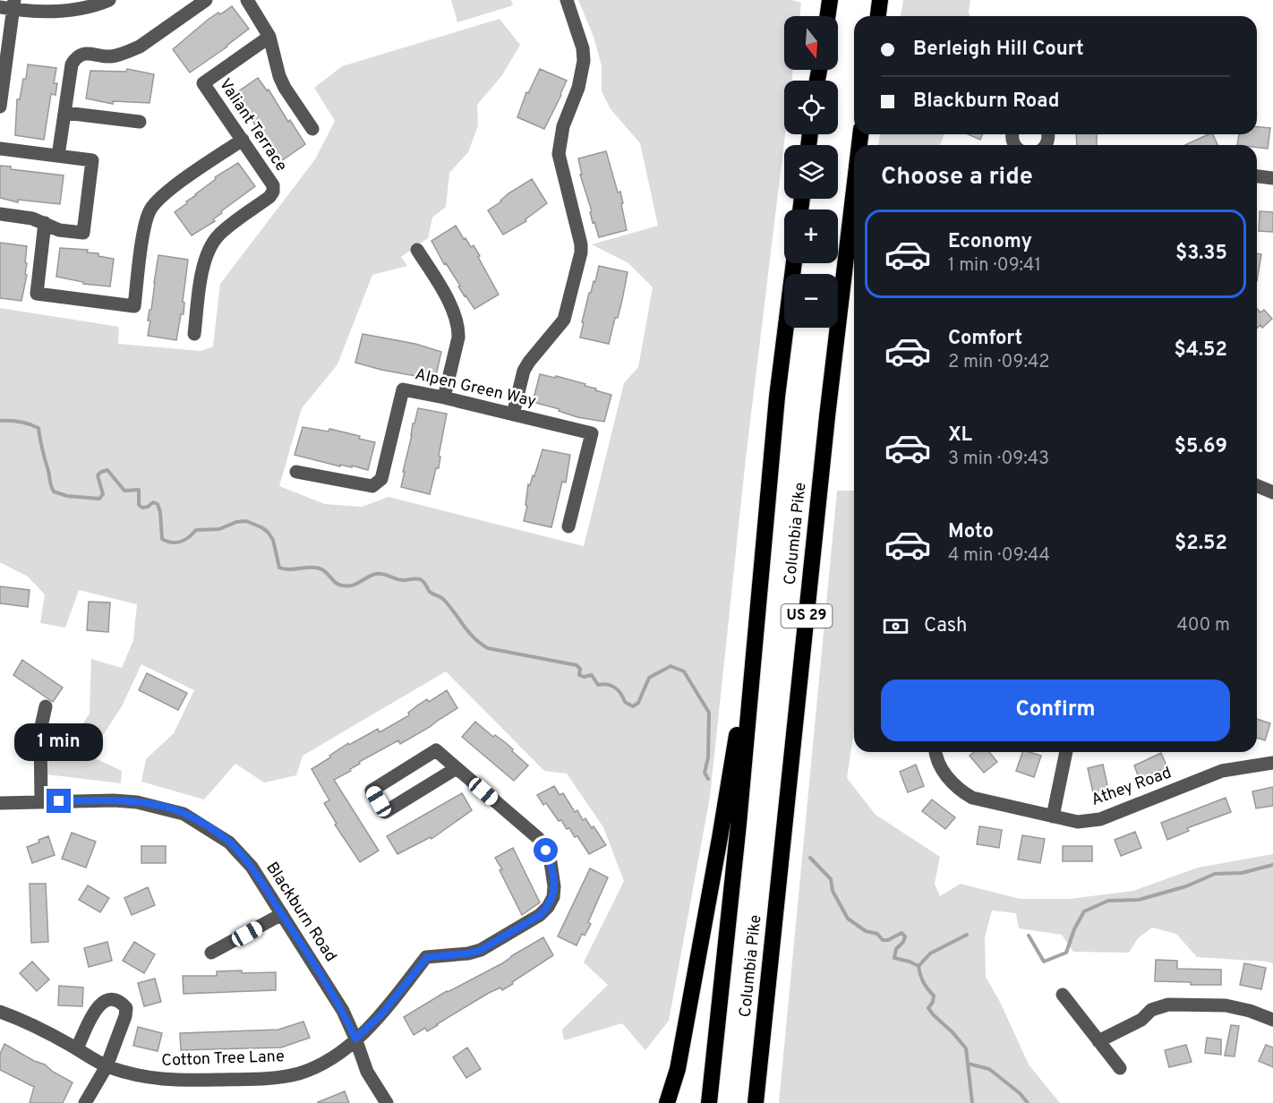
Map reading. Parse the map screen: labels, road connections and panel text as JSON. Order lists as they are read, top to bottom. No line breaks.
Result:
{"streets":{"highway":["Columbia Pike","US 29"],"street":["Valiant Terrace","Alpen Green Way","Athey Road","Blackburn Road","Cotton Tree Lane"]},"crossings":[["Blackburn Road","Cotton Tree Lane"]],"north":"bottom","page":{"map_buttons":["+","−"],"banner":["Berleigh Hill Court","Blackburn Road"],"heading":"Choose a ride","list":[{"name":"Economy","note":"1 min · 09:41","value":"$3.35"},{"name":"Comfort","note":"2 min · 09:42","value":"$4.52"},{"name":"XL","note":"3 min · 09:43","value":"$5.69"},{"name":"Moto","note":"4 min · 09:44","value":"$2.52"}],"pay":["Cash","400 m"],"buttons":"Confirm","bubble":"1 min"}}
